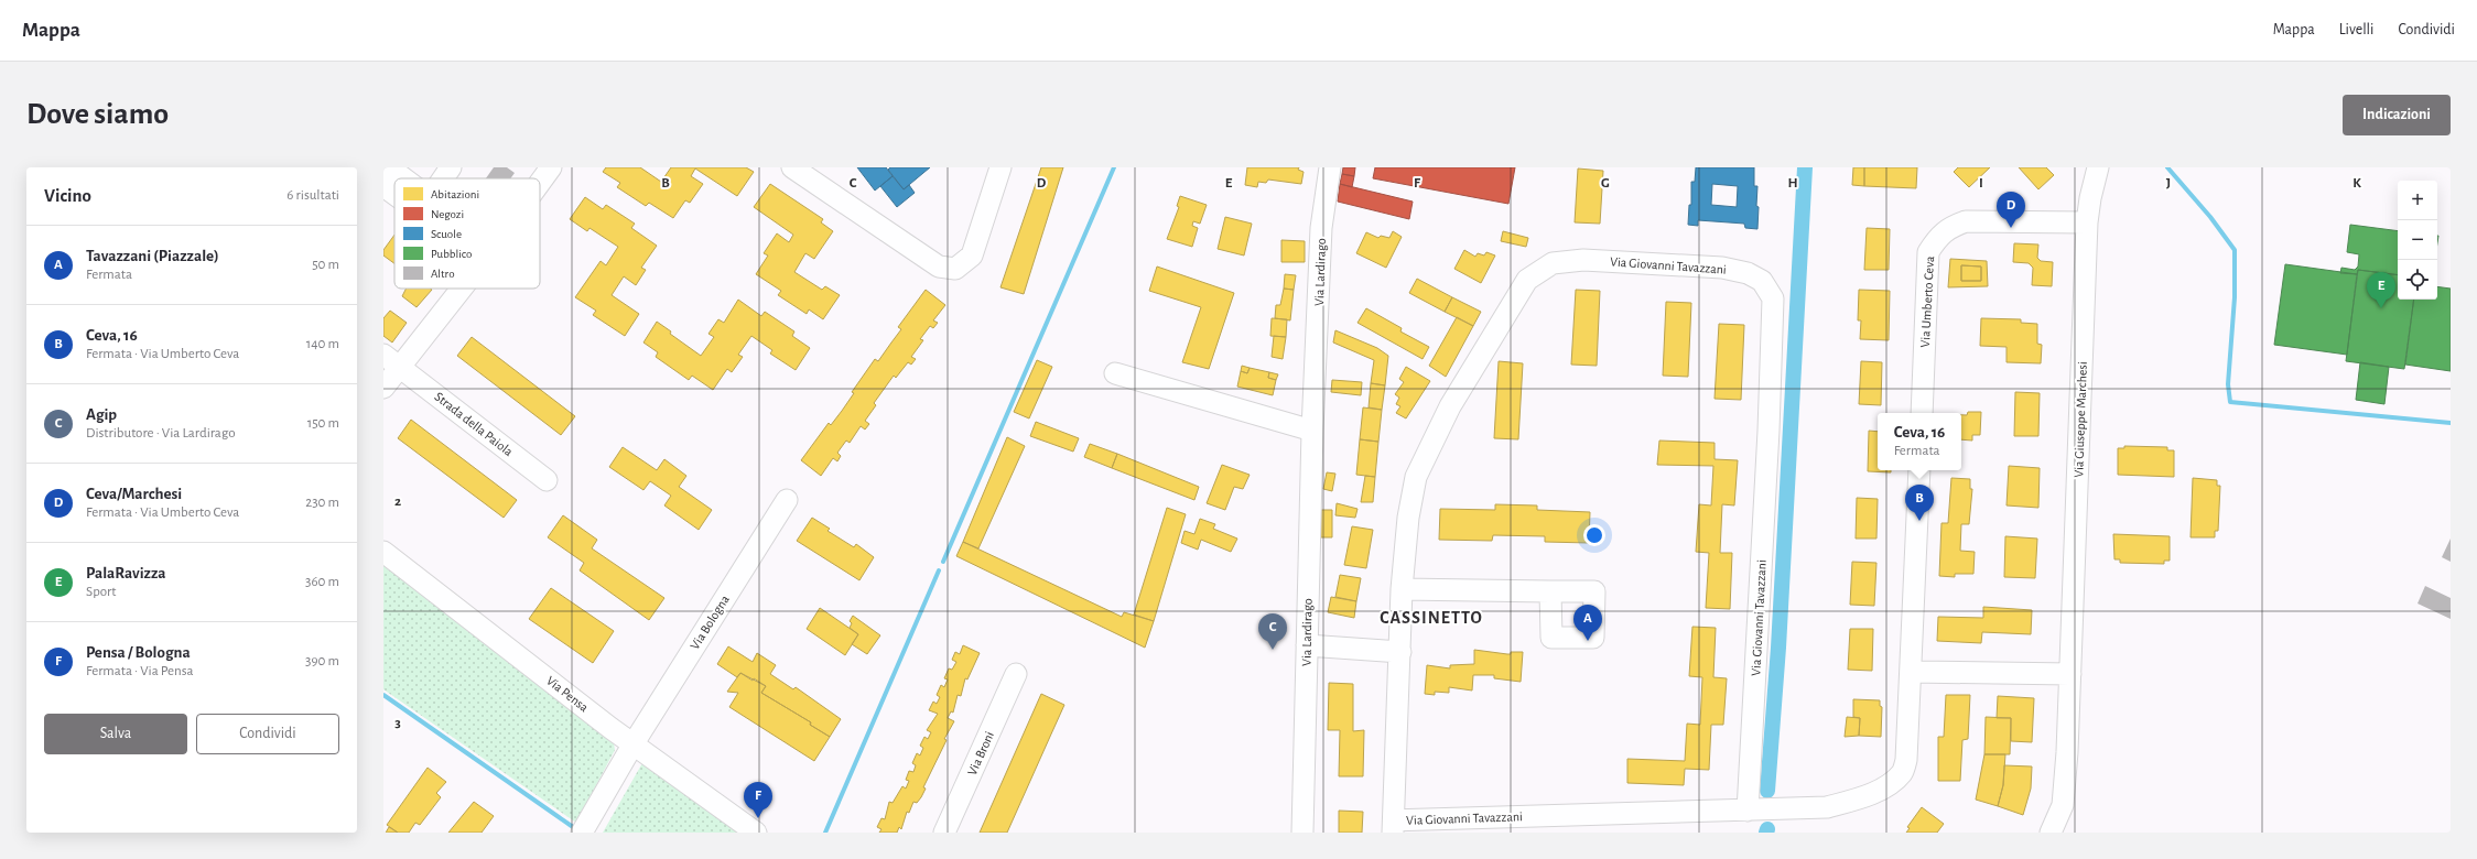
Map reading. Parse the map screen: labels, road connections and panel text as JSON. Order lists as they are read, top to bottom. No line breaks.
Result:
{"streets":{"street":["Via Giovanni Tavazzani","Via Lardirago","Via Umberto Ceva","Via Giuseppe Marchesi","Strada della Paiola","Via Bologna","Via Pensa","Via Broni"]},"crossings":[["Via Umberto Ceva","Via Giuseppe Marchesi"],["Via Bologna","Via Pensa"]],"districts":["CASSINETTO"],"legend":["Abitazioni","Negozi","Scuole","Pubblico","Altro"],"page":{"header":"Mappa","nav":["Mappa","Livelli","Condividi"],"buttons":["Indicazioni",["Salva","Condividi"]],"title":"Dove siamo","heading":["Vicino","6 risultati"],"map_buttons":["+","−"],"pins":["D","E","B","A","C","F"],"list":[{"mark":"A","name":"Tavazzani (Piazzale)","note":"Fermata","value":"50 m"},{"mark":"B","name":"Ceva, 16","note":"Fermata · Via Umberto Ceva","value":"140 m"},{"mark":"C","name":"Agip","note":"Distributore · Via Lardirago","value":"150 m"},{"mark":"D","name":"Ceva/Marchesi","note":"Fermata · Via Umberto Ceva","value":"230 m"},{"mark":"E","name":"PalaRavizza","note":"Sport","value":"360 m"},{"mark":"F","name":"Pensa / Bologna","note":"Fermata · Via Pensa","value":"390 m"}],"popup":["Ceva, 16","Fermata"]},"grid":{"columns":["B","C","D","E","F","G","H","I","J","K"],"rows":["2","3"]}}
